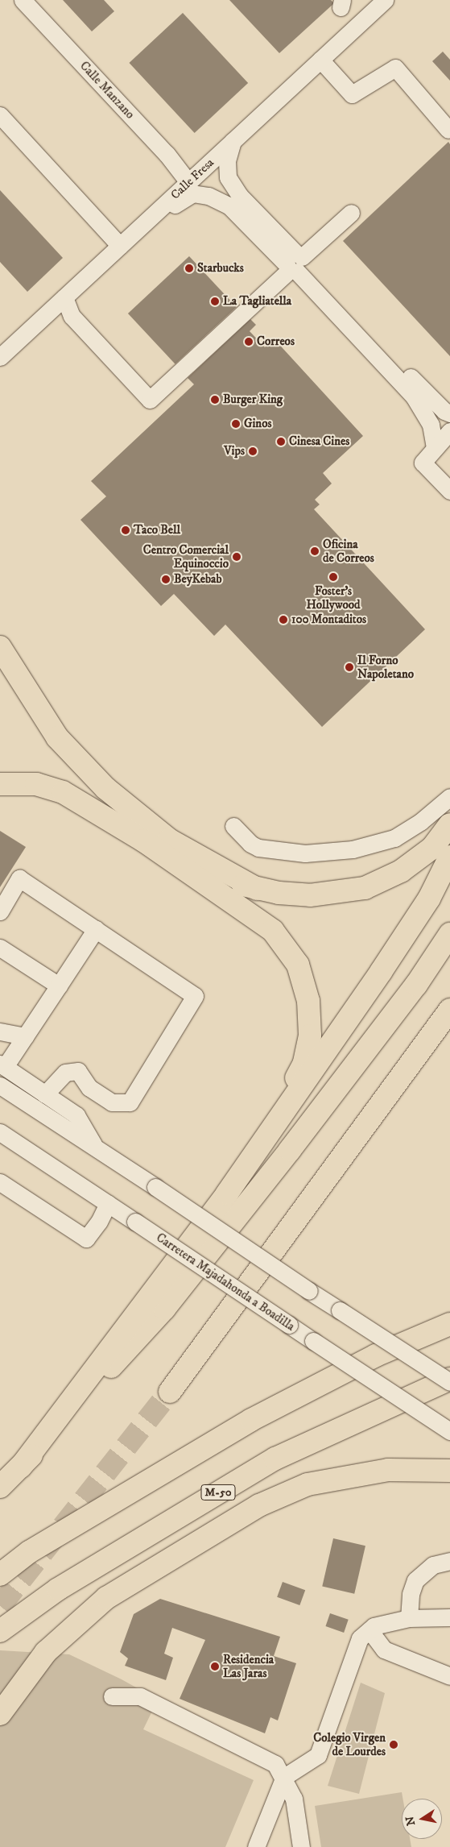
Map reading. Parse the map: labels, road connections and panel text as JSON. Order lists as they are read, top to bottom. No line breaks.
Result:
{"streets":{"highway":["M-50"],"street":["Calle Manzano","Calle Fresa","Carretera Majadahonda a Boadilla"]},"crossings":[["Calle Manzano","Calle Fresa"]],"places":["Starbucks","La Tagliatella","Correos","Burger King","Ginos","Cinesa Cines","Vips","Taco Bell","Oficina de Correos","Centro Comercial Equinoccio","Foster's Hollywood","BeyKebab","100 Montaditos","Il Forno Napoletano","Residencia Las Jaras","Colegio Virgen de Lourdes"],"north":"left"}
